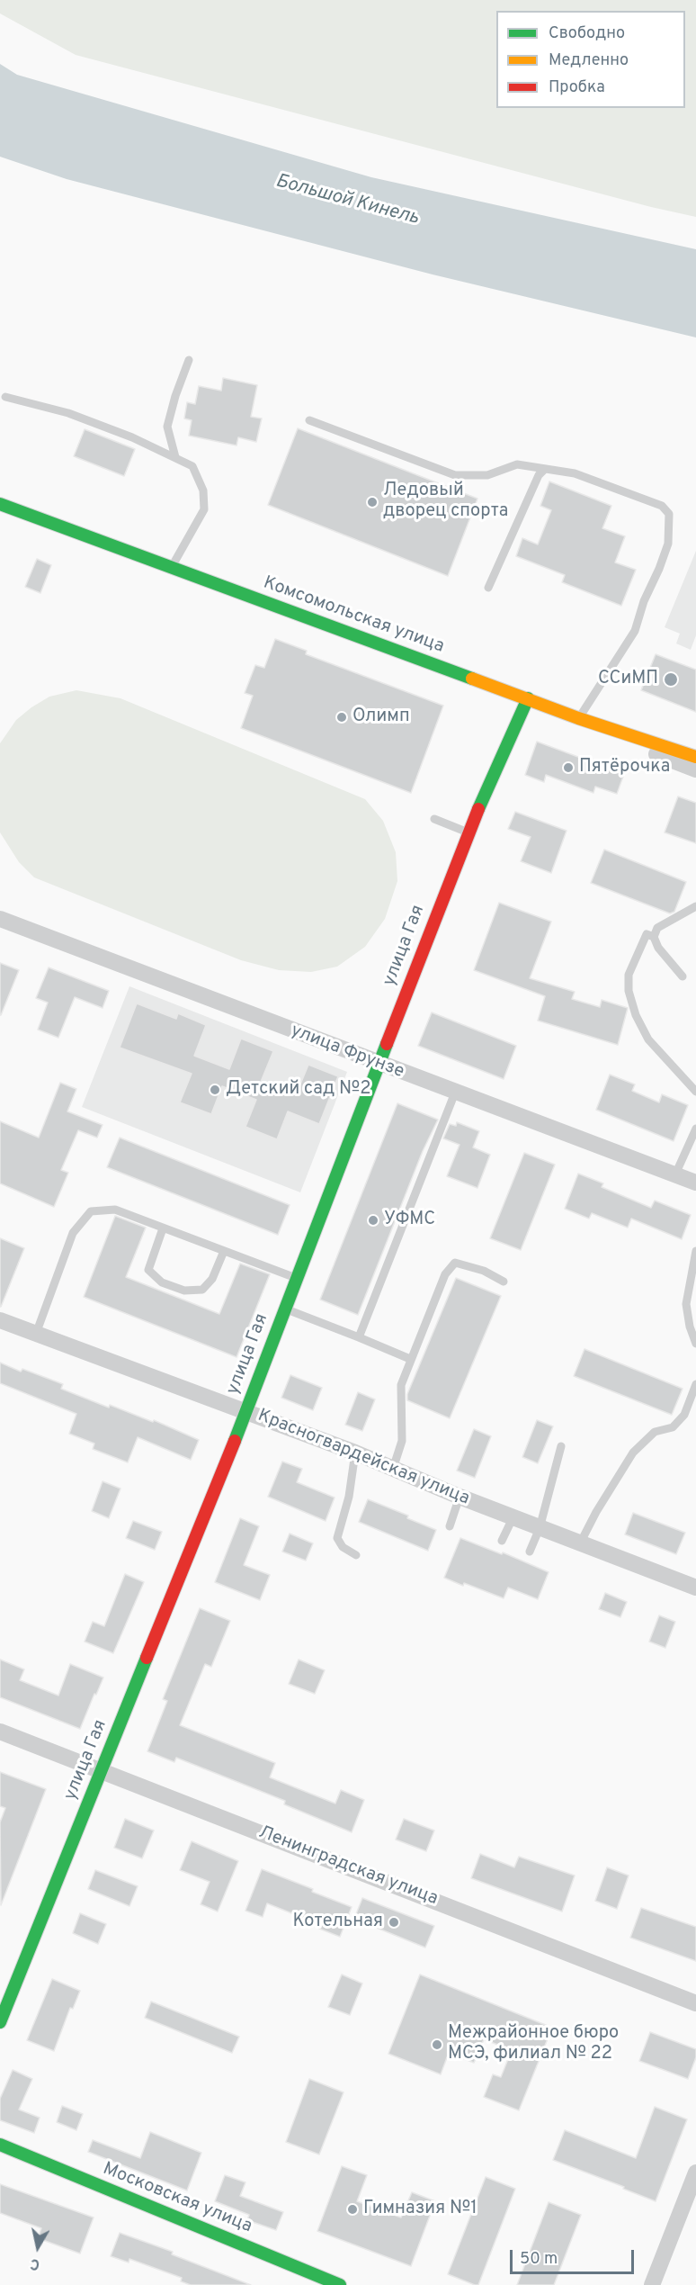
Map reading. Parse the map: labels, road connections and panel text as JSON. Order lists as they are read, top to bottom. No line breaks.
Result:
{"streets":{"street":["Комсомольская улица","улица Гая","улица Фрунзе","Красногвардейская улица","Ленинградская улица","Московская улица"]},"crossings":[["Комсомольская улица","улица Гая"],["улица Гая","улица Фрунзе"],["улица Гая","Красногвардейская улица"],["улица Гая","Ленинградская улица"]],"water":["Большой Кинель"],"places":["Ледовый дворец спорта","ССиМП","Олимп","Пятёрочка","Детский сад №2","УФМС","Котельная","Межрайонное бюро МСЭ, филиал № 22","Гимназия №1"],"legend":["Свободно","Медленно","Пробка"],"scale_bar":"50 m","north":"bottom"}
